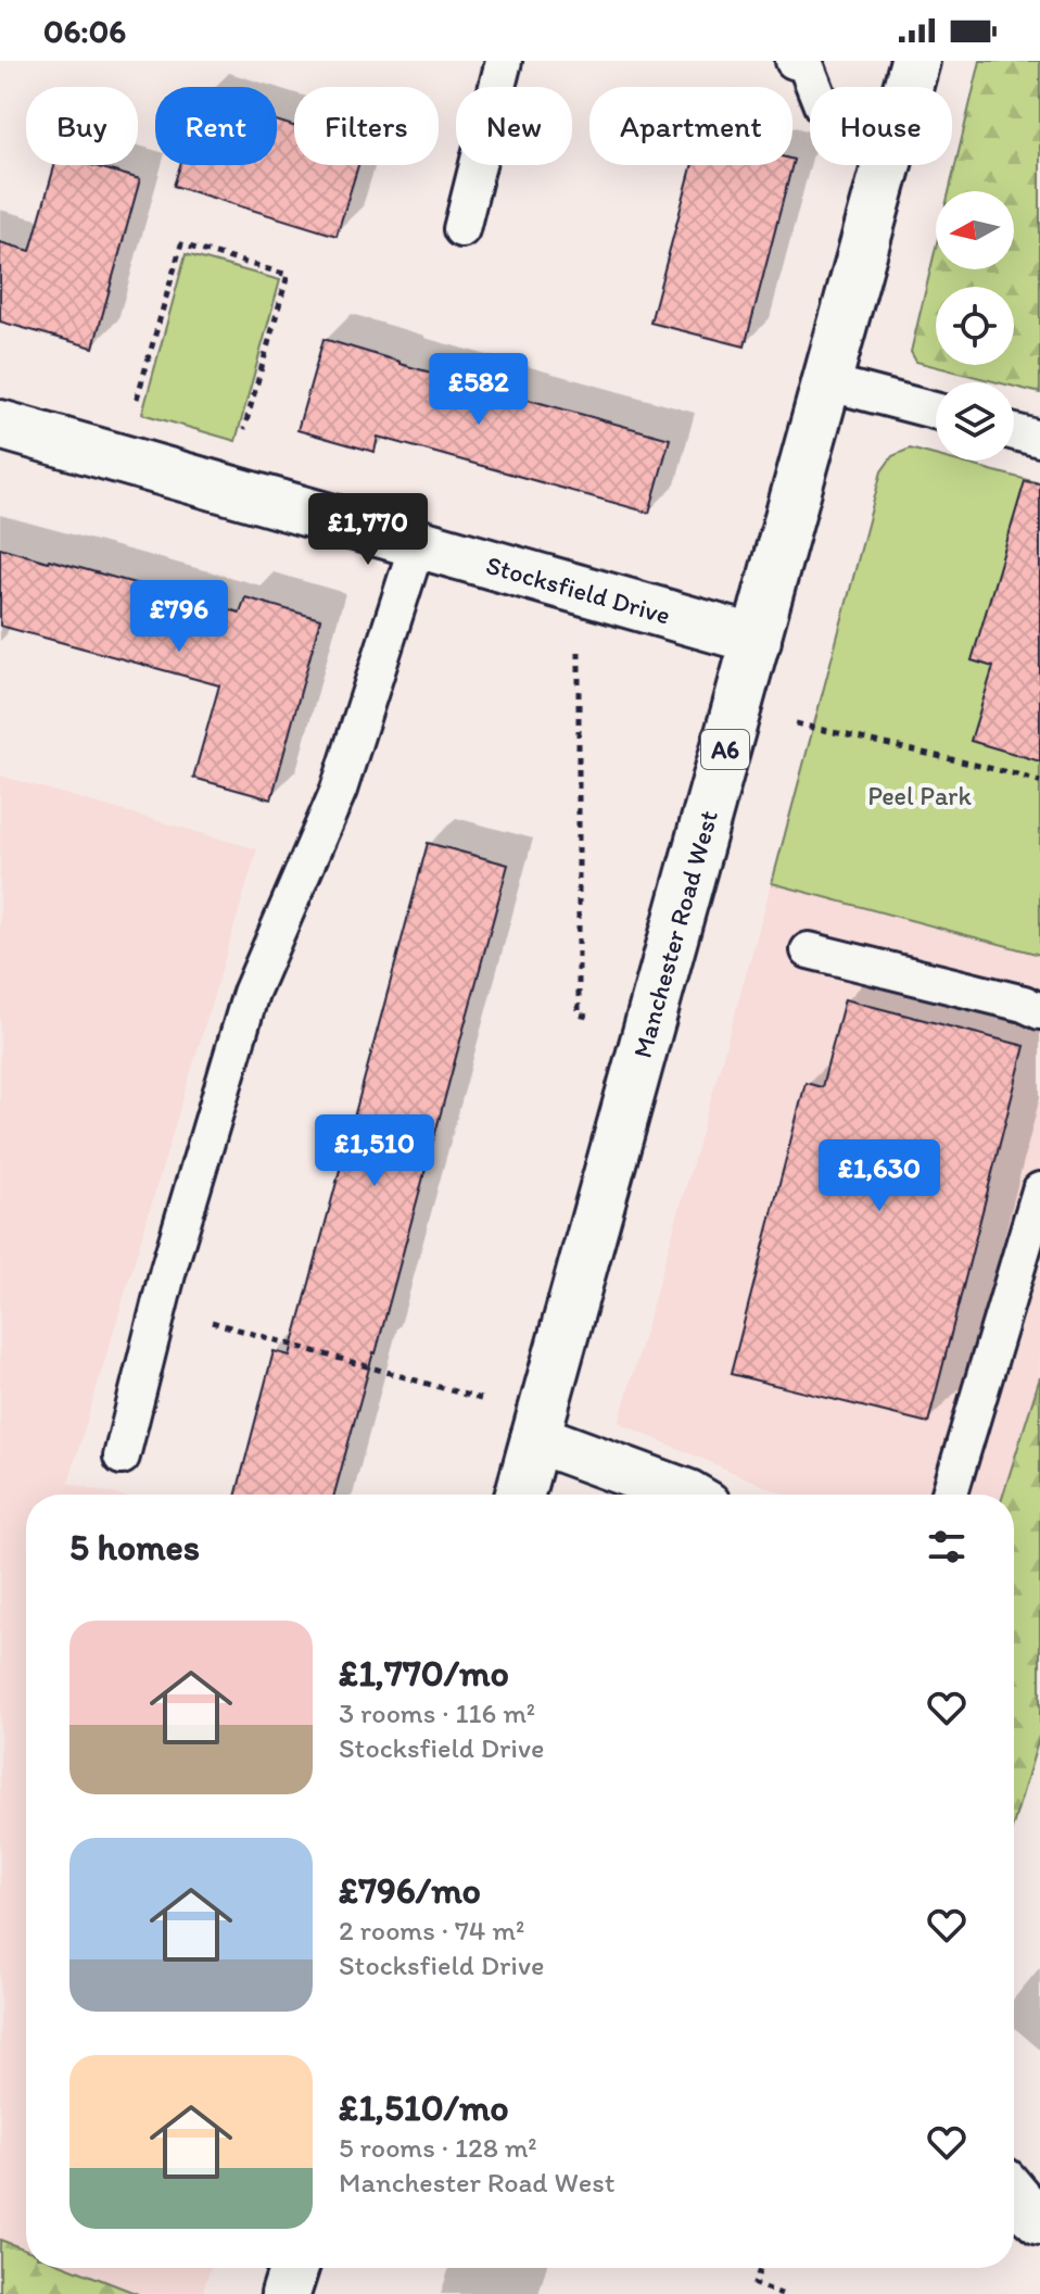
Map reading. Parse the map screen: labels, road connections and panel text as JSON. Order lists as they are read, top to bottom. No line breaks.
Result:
{"streets":{"main road":["Stocksfield Drive","A6","Manchester Road West"]},"crossings":[["Stocksfield Drive","Manchester Road West"]],"parks":["Peel Park"],"north":"left","page":{"status":"06:06","chip":["Buy","Rent","Filters","New","Apartment","House"],"price":["£582","£1,770","£796","£1,510","£1,630"],"heading":"5 homes","list":[{"name":"£1,770/mo","note":"3 rooms · 116 m² · Stocksfield Drive"},{"name":"£796/mo","note":"2 rooms · 74 m² · Stocksfield Drive"},{"name":"£1,510/mo","note":"5 rooms · 128 m² · Manchester Road West"}]}}
